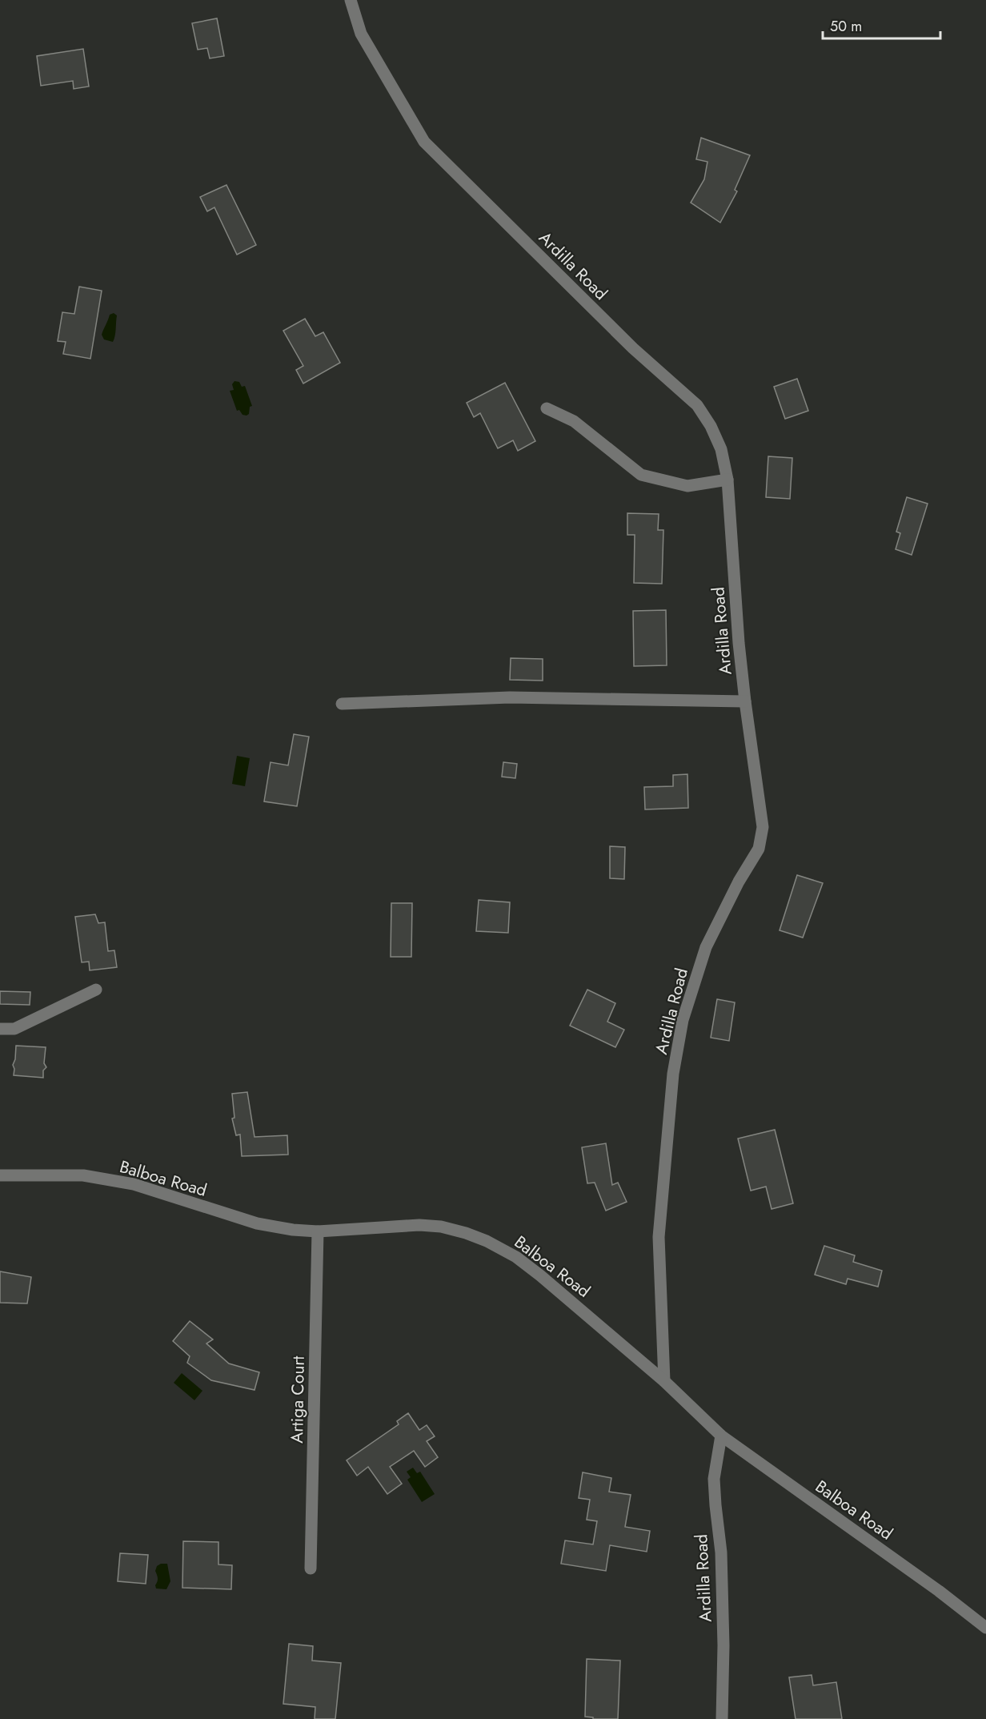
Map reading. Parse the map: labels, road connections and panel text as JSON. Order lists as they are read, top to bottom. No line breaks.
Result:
{"streets":{"street":["Ardilla Road","Balboa Road","Artiga Court"]},"crossings":[["Ardilla Road","Balboa Road"],["Balboa Road","Artiga Court"]],"scale_bar":"50 m"}
